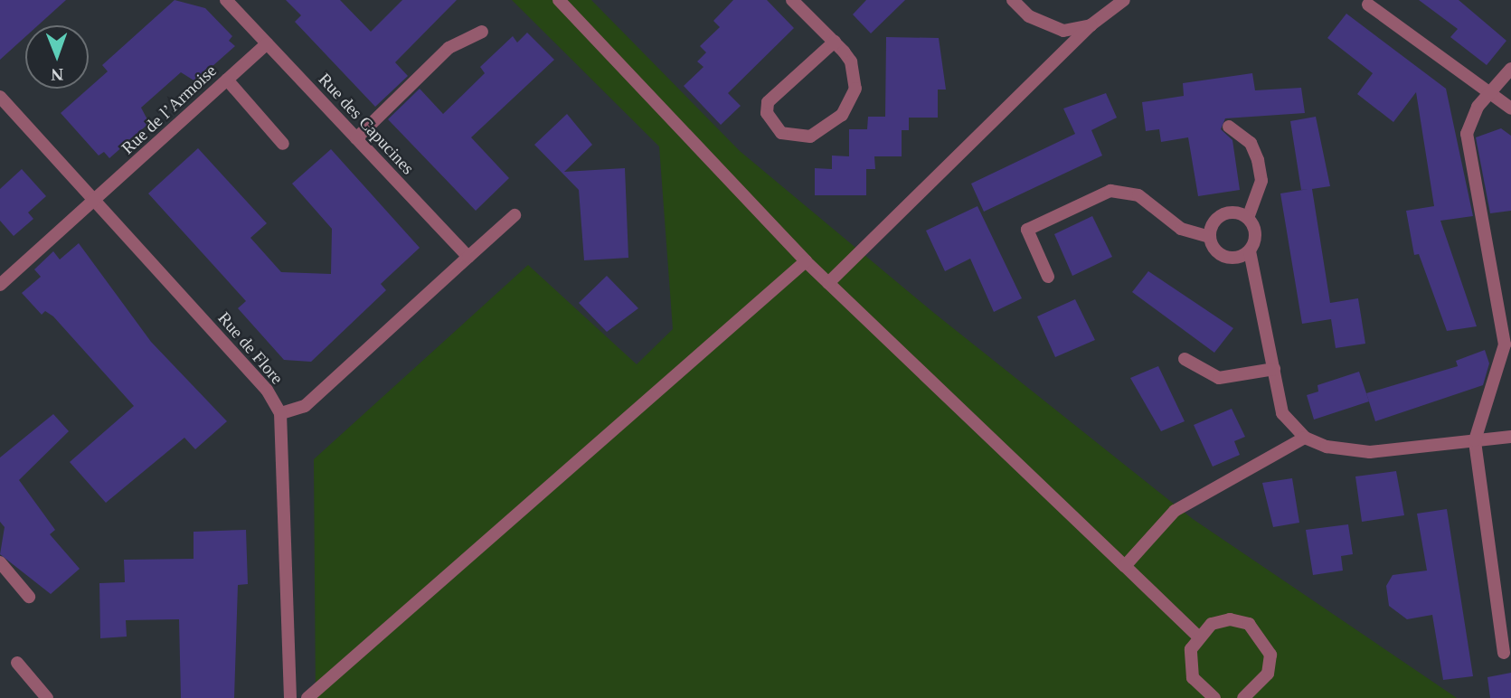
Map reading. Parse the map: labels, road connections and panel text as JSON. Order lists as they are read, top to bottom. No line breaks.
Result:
{"streets":{"street":["Rue de l’Armoise","Rue des Capucines","Rue de Flore"]},"crossings":[["Rue de l’Armoise","Rue des Capucines"],["Rue de l’Armoise","Rue de Flore"]],"north":"bottom"}
